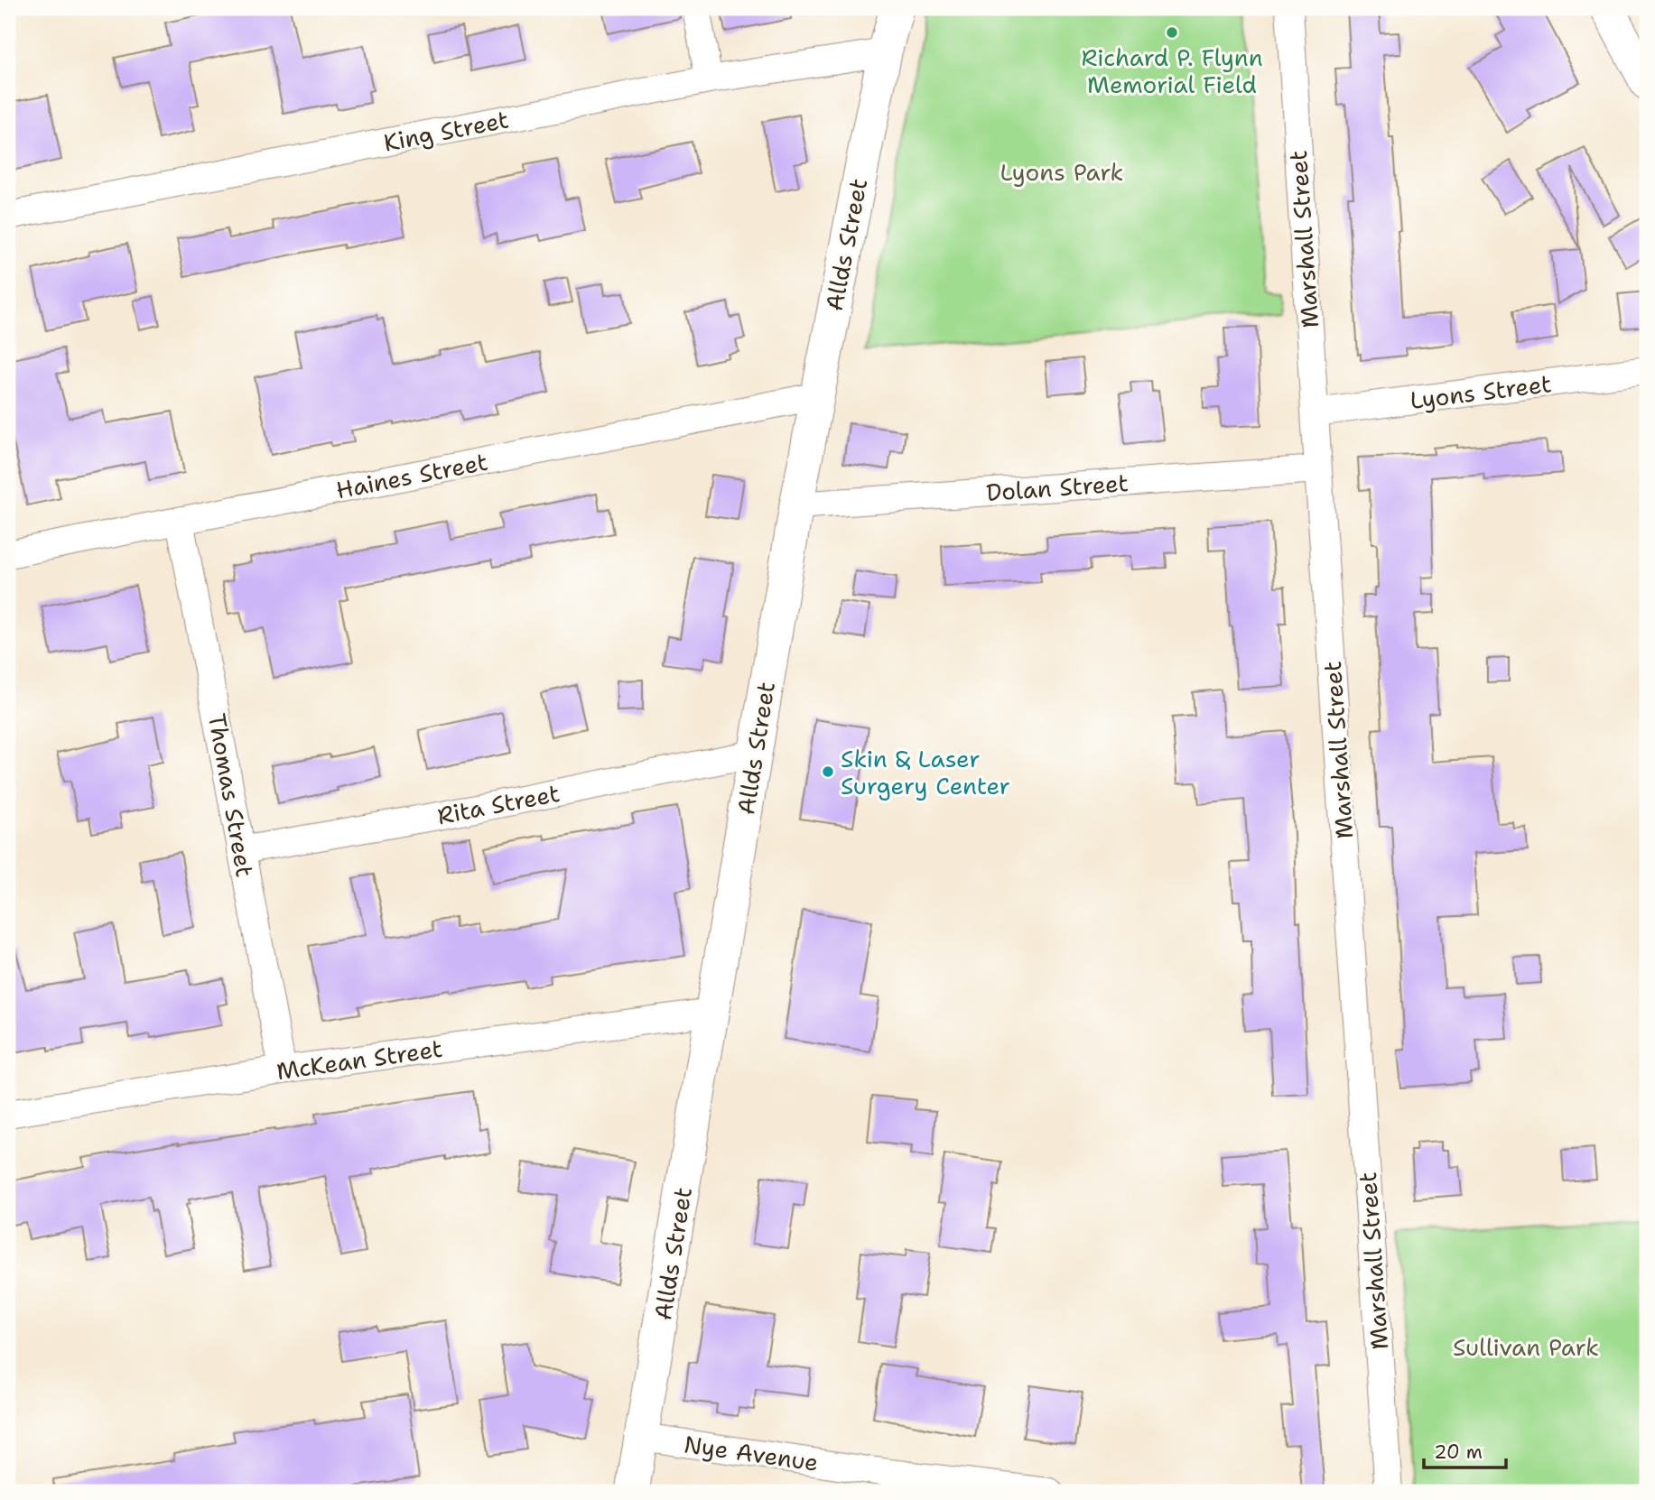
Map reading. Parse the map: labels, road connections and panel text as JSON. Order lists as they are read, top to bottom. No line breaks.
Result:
{"streets":{"street":["King Street","Marshall Street","Allds Street","Lyons Street","Haines Street","Dolan Street","Thomas Street","Rita Street","McKean Street","Nye Avenue"]},"crossings":[["King Street","Allds Street"],["Marshall Street","Lyons Street"],["Marshall Street","Dolan Street"],["Allds Street","Haines Street"],["Allds Street","Dolan Street"],["Allds Street","Rita Street"],["Allds Street","McKean Street"],["Allds Street","Nye Avenue"],["Haines Street","Thomas Street"],["Thomas Street","Rita Street"],["Thomas Street","McKean Street"]],"parks":["Lyons Park","Sullivan Park"],"places":["Richard P. Flynn Memorial Field","Skin & Laser Surgery Center"],"scale_bar":"20 m"}
